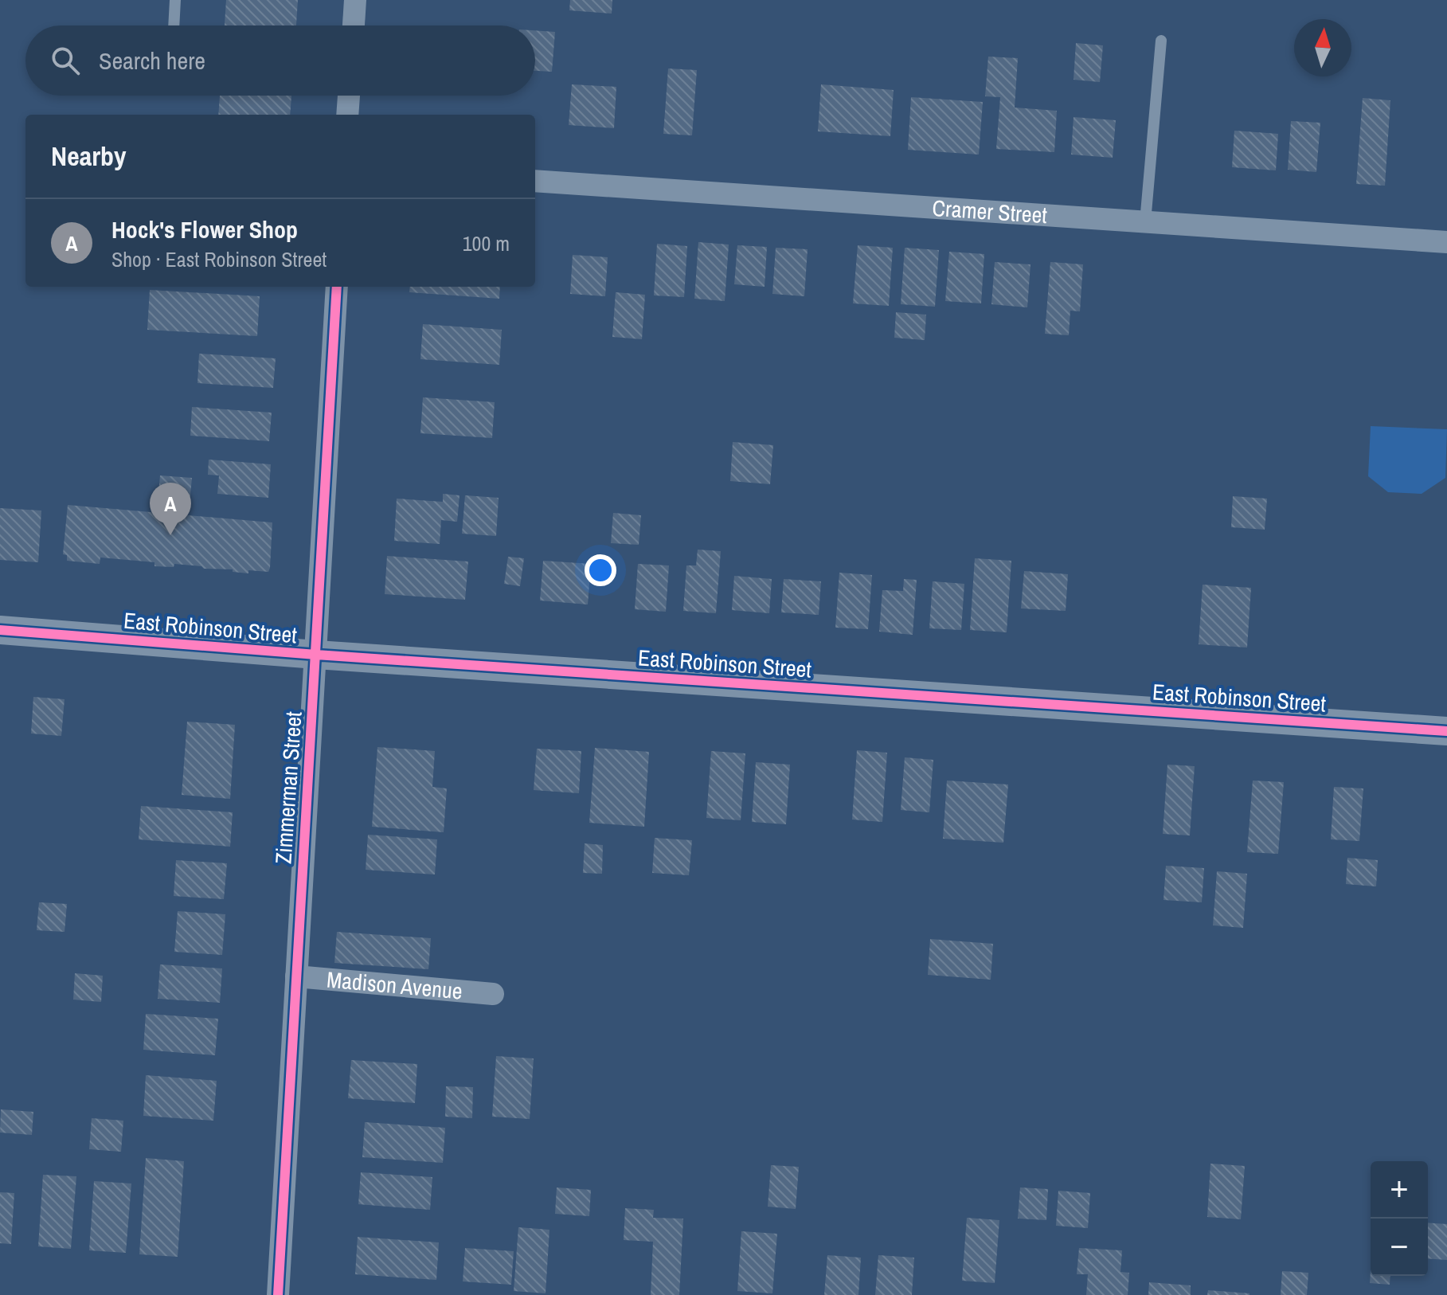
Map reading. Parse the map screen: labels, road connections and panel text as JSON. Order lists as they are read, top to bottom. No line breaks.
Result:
{"streets":{"street":["Cramer Street","East Robinson Street","Zimmerman Street","Madison Avenue"]},"crossings":[["East Robinson Street","Zimmerman Street"],["Zimmerman Street","Madison Avenue"]],"north":"top","page":{"search":"Search here","heading":"Nearby","list":[{"mark":"A","name":"Hock's Flower Shop","note":"Shop · East Robinson Street","value":"100 m"}],"pins":"A","map_buttons":["+","−"]}}
